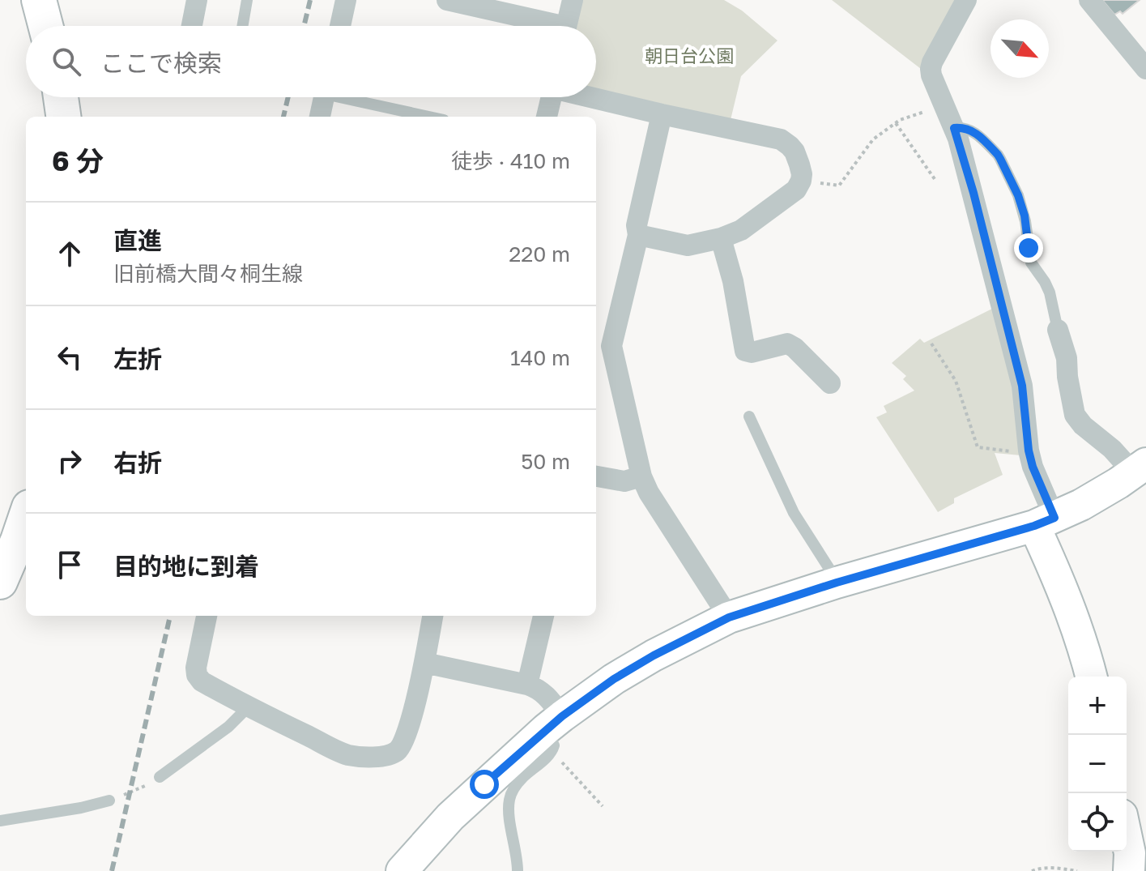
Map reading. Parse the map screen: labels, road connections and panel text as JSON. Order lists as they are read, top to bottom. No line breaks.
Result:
{"parks":["朝日台公園"],"north":"bottom right","page":{"search":"ここで検索","heading":["6 分","徒歩 · 410 m"],"list":[["直進","旧前橋大間々桐生線","220 m"],["左折","140 m"],["右折","50 m"],"目的地に到着"],"map_buttons":["+","−"]}}
